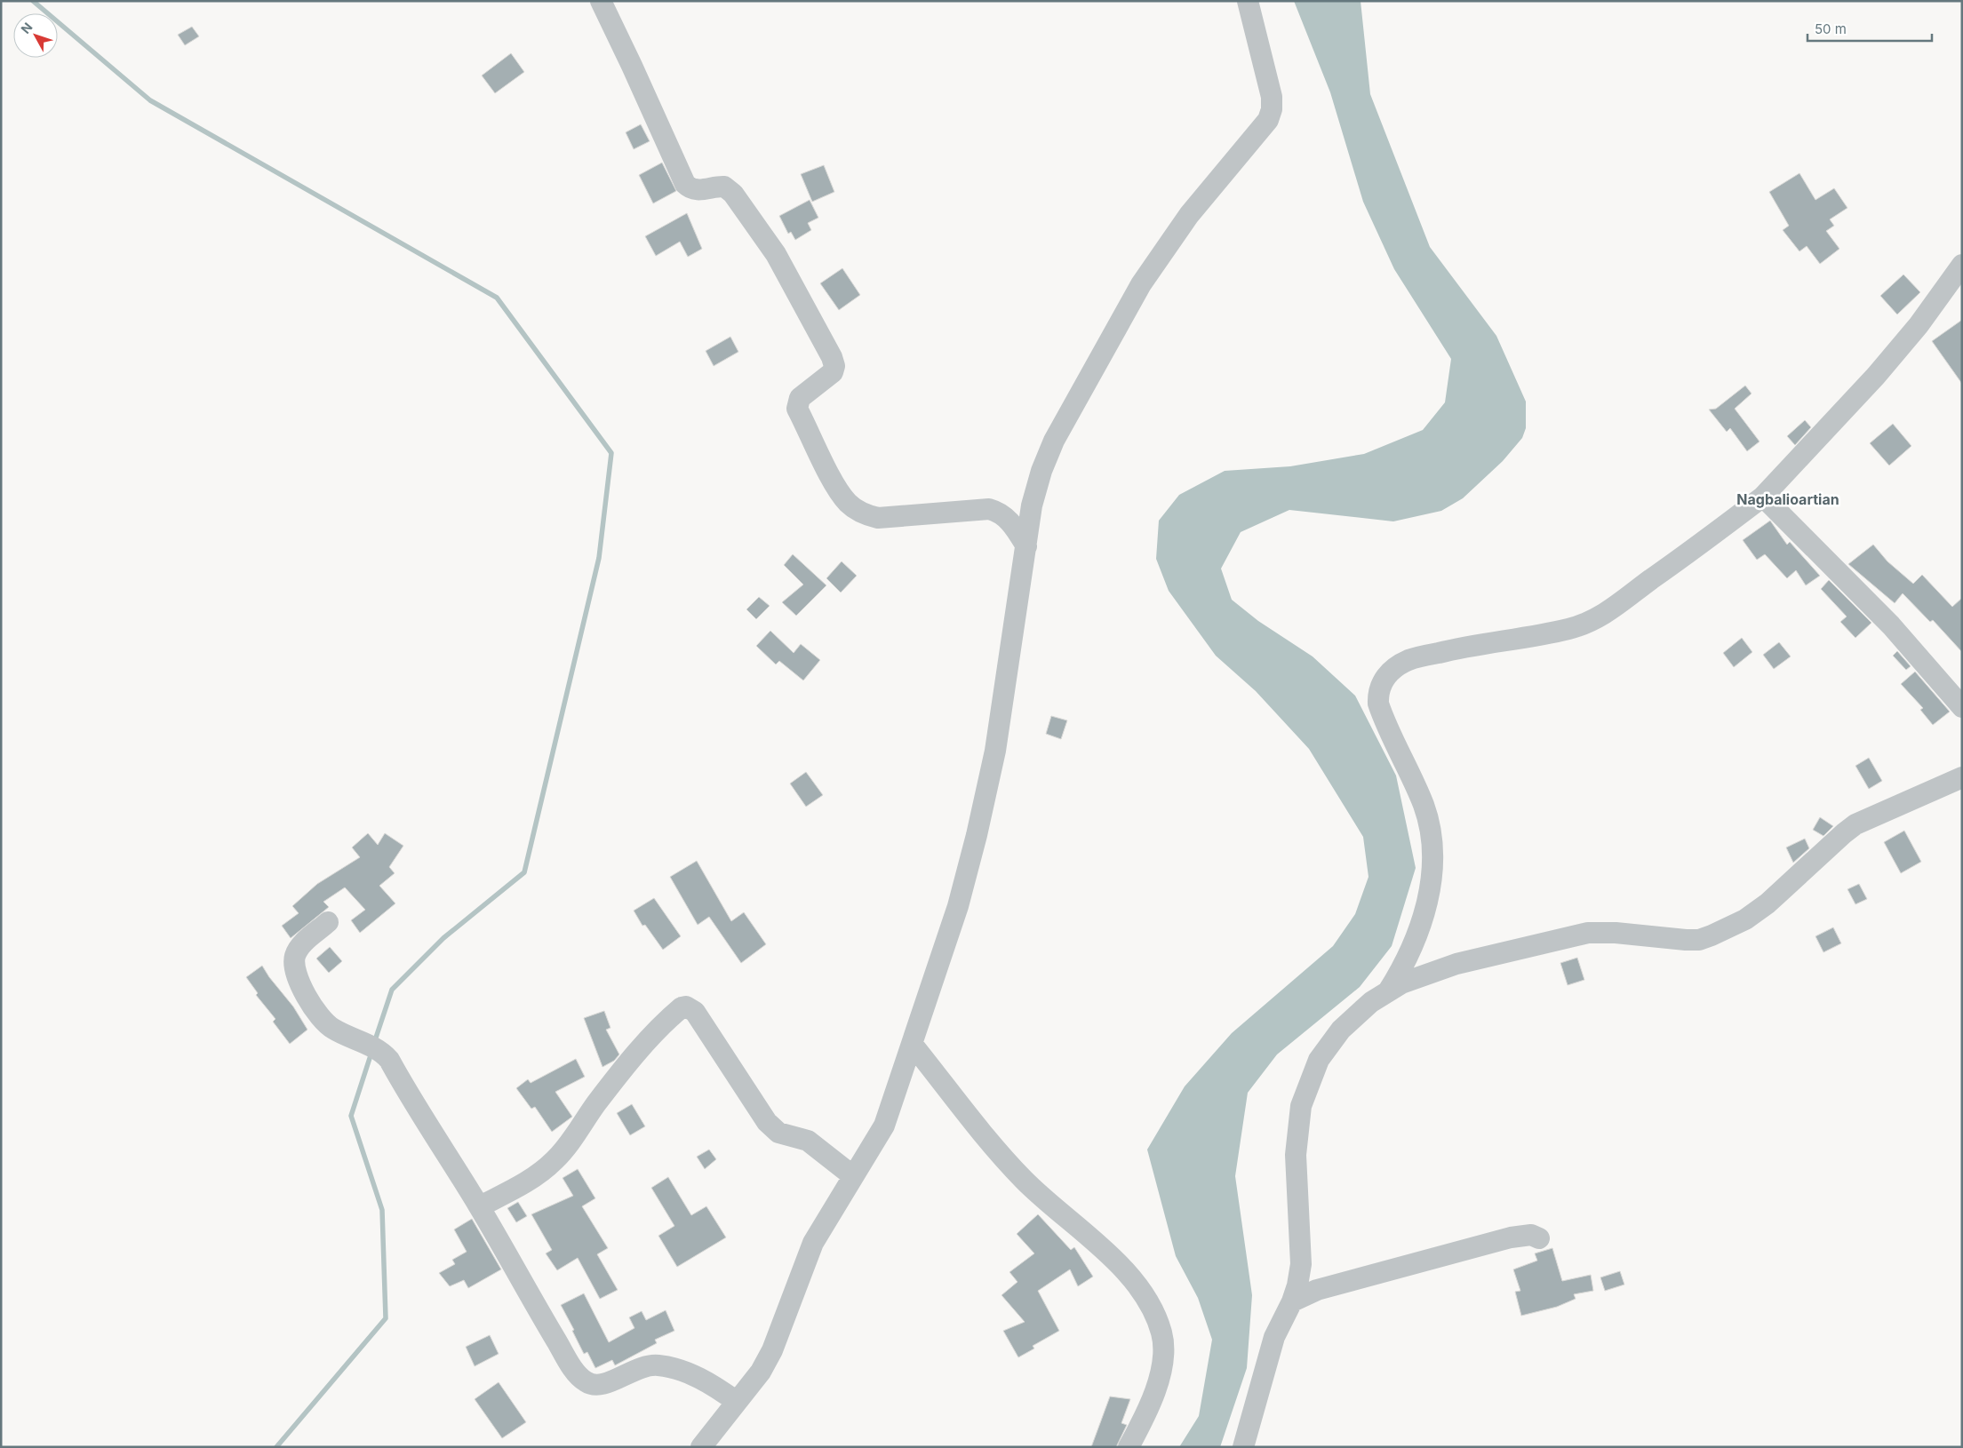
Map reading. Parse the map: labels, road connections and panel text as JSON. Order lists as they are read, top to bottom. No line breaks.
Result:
{"districts":["Nagbalioartian"],"scale_bar":"50 m","north":"top left"}
